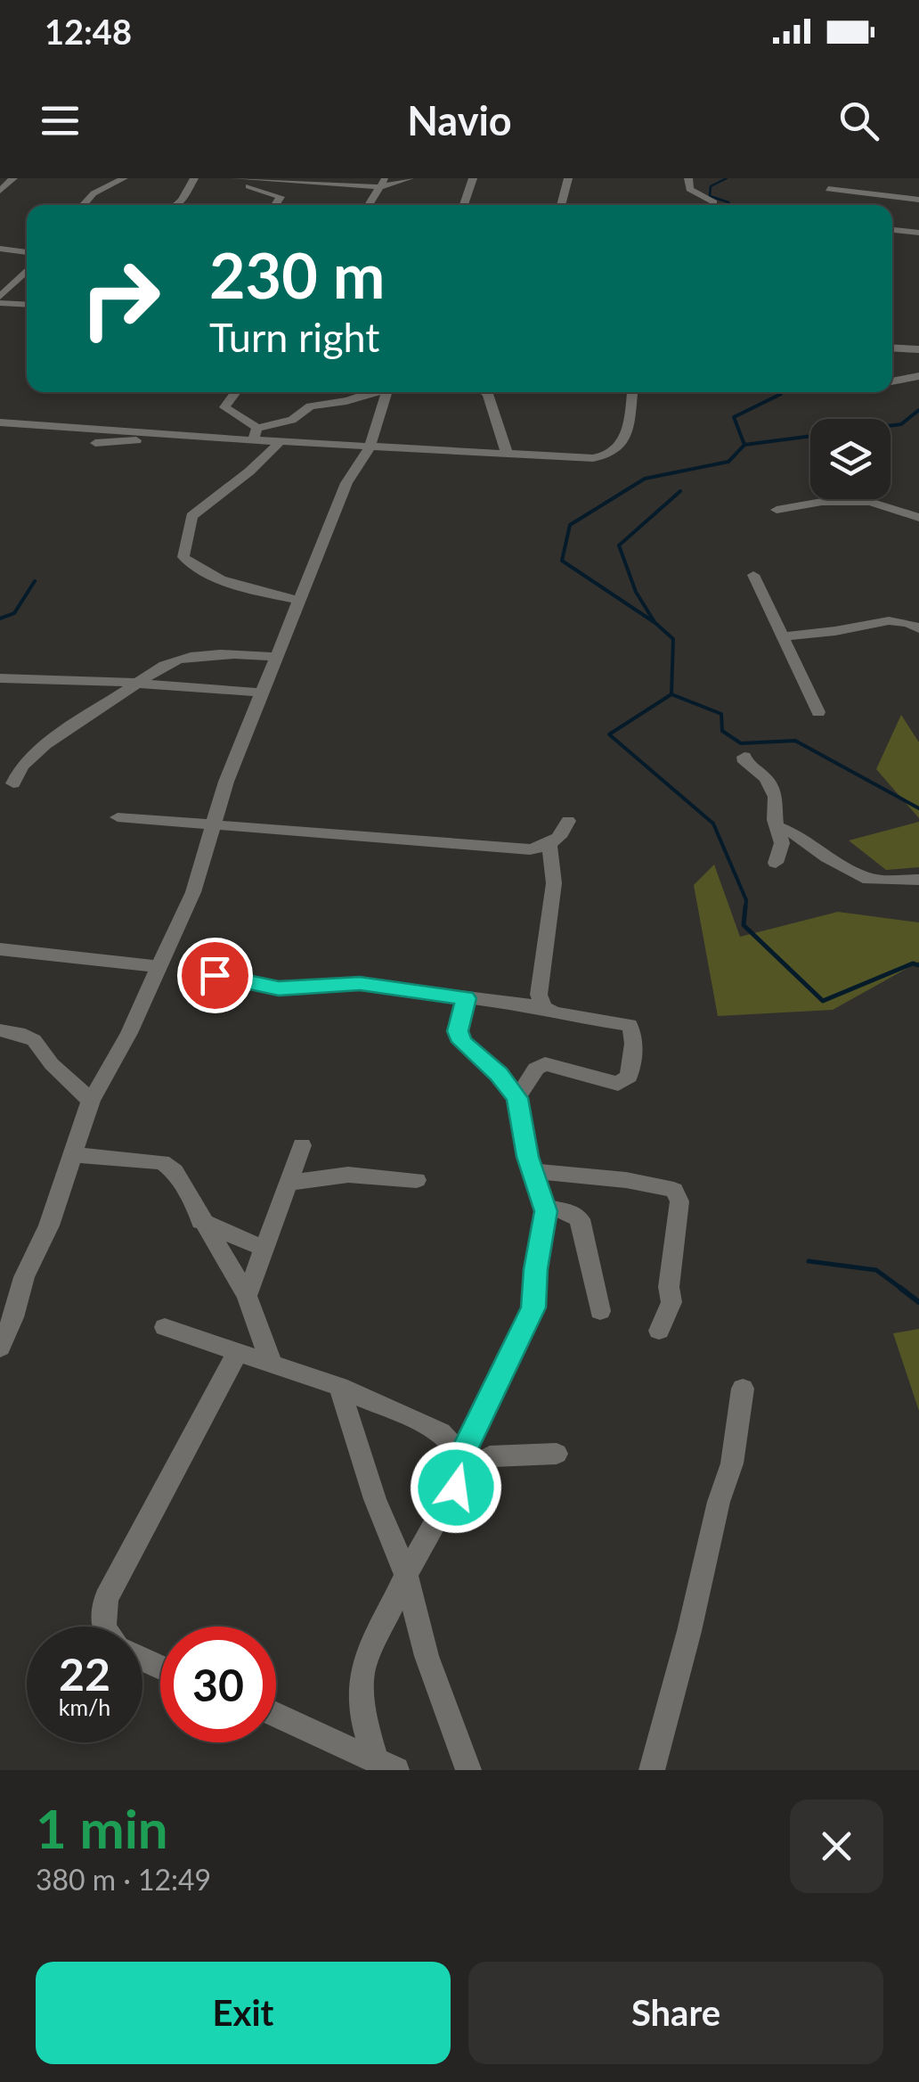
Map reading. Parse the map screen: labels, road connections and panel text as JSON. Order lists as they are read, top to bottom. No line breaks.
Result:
{"page":{"status":"12:48","header":"Navio","turn":["230 m","Turn right"],"speed":"22 km/h","limit":"30","heading":["1 min","380 m · 12:49"],"buttons":["Exit","Share"]}}
